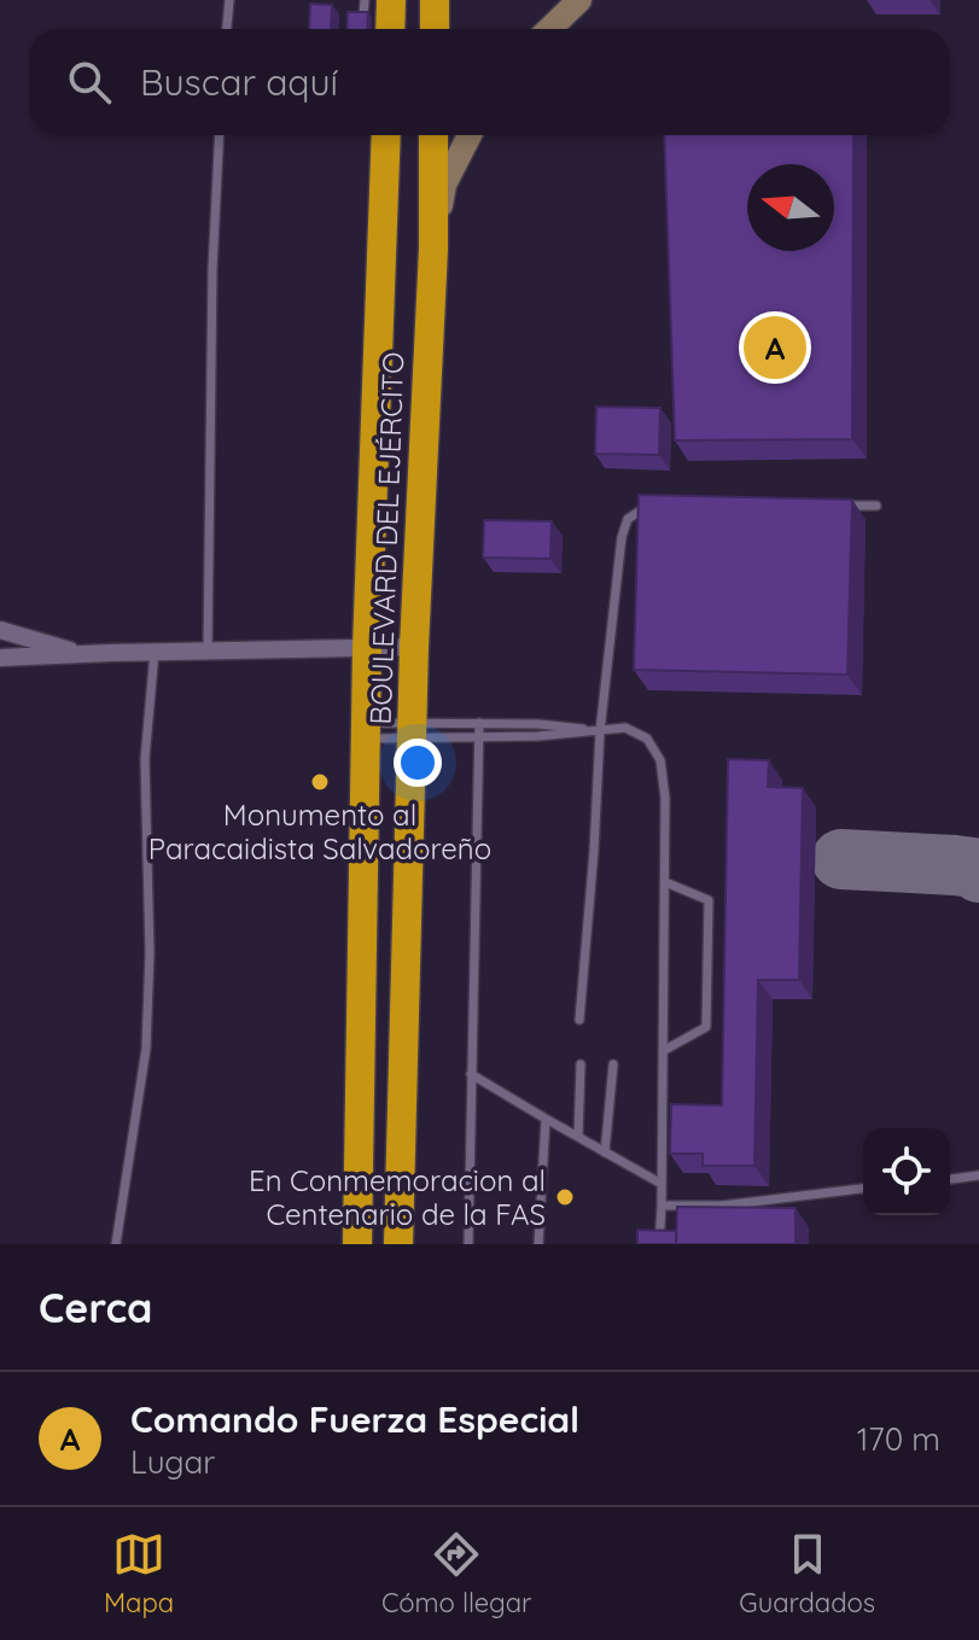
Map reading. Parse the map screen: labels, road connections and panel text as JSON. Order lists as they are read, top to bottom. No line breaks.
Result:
{"streets":{"highway":["BOULEVARD DEL EJÉRCITO"]},"places":["Monumento al Paracaidista Salvadoreño","En Conmemoracion al Centenario de la FAS"],"north":"left","page":{"search":"Buscar aquí","pins":"A","heading":"Cerca","list":[{"mark":"A","name":"Comando Fuerza Especial","note":"Lugar","value":"170 m"}],"nav":["Mapa","Cómo llegar","Guardados"]}}
